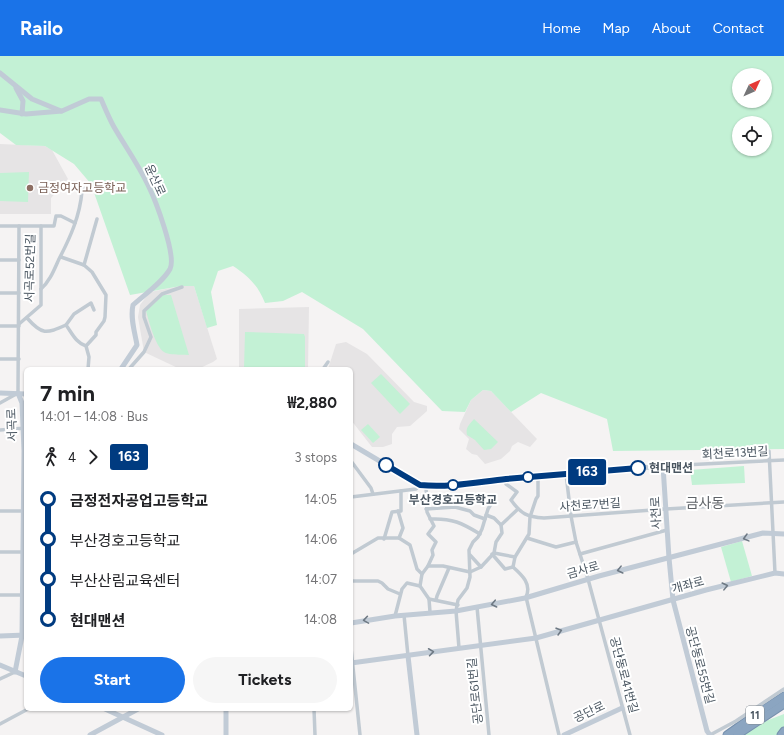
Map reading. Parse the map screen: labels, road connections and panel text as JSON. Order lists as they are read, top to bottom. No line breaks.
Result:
{"streets":{"highway":["11"],"street":["윤산로","서곡로52번길","서곡로","회천로13번길","사천로7번길","사천로","금사로","개좌로","공단동로55번길","공단동로41번길","공단로61번길","공단로"]},"crossings":[["서곡로52번길","서곡로"],["회천로13번길","사천로"],["사천로7번길","사천로"],["사천로","금사로"],["사천로","개좌로"],["사천로","공단동로55번길"],["개좌로","공단동로55번길"],["개좌로","공단동로41번길"],["개좌로","공단로61번길"],["공단동로41번길","공단로"]],"one_way":["개좌로"],"districts":["금사동"],"places":["금정여자고등학교","현대맨션","부산경호고등학교"],"lines":["bus line 163"],"north":"top right","page":{"header":"Railo","nav":["Home","Map","About","Contact"],"on_map":"163","heading":["7 min","14:01 – 14:08 · Bus","₩2,880"],"legs":["4","163","3 stops"],"list":[{"name":"금정전자공업고등학교","value":"14:05"},{"name":"부산경호고등학교","value":"14:06"},{"name":"부산산림교육센터","value":"14:07"},{"name":"현대맨션","value":"14:08"}],"buttons":["Start","Tickets"]}}
